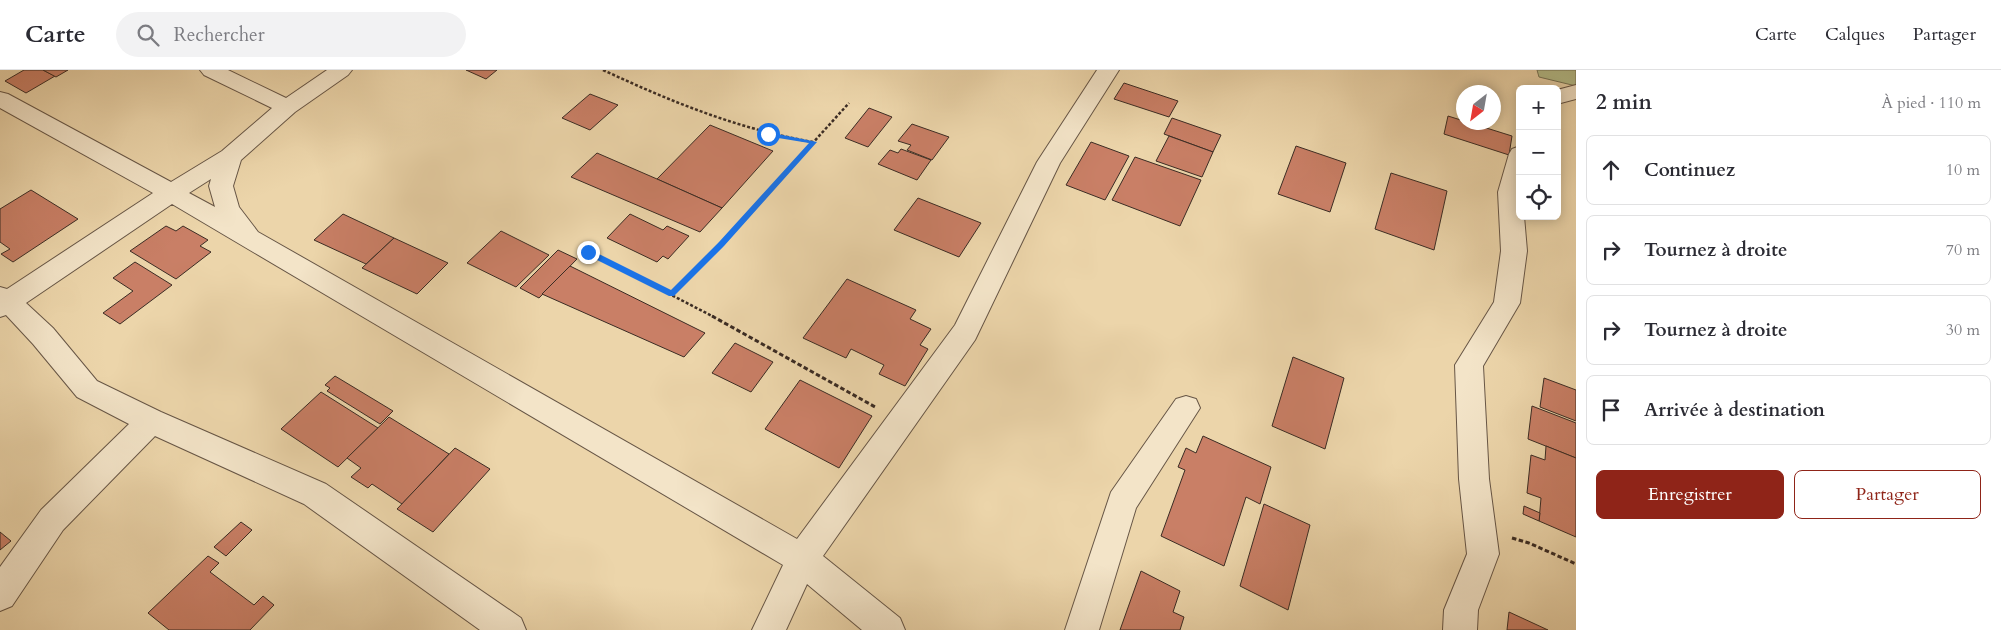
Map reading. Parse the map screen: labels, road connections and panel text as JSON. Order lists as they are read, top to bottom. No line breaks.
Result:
{"north":"bottom left","page":{"header":"Carte","search":"Rechercher","nav":["Carte","Calques","Partager"],"heading":["2 min","À pied · 110 m"],"map_buttons":["+","−"],"list":[["Continuez","10 m"],["Tournez à droite","70 m"],["Tournez à droite","30 m"],"Arrivée à destination"],"buttons":["Enregistrer","Partager"]}}
